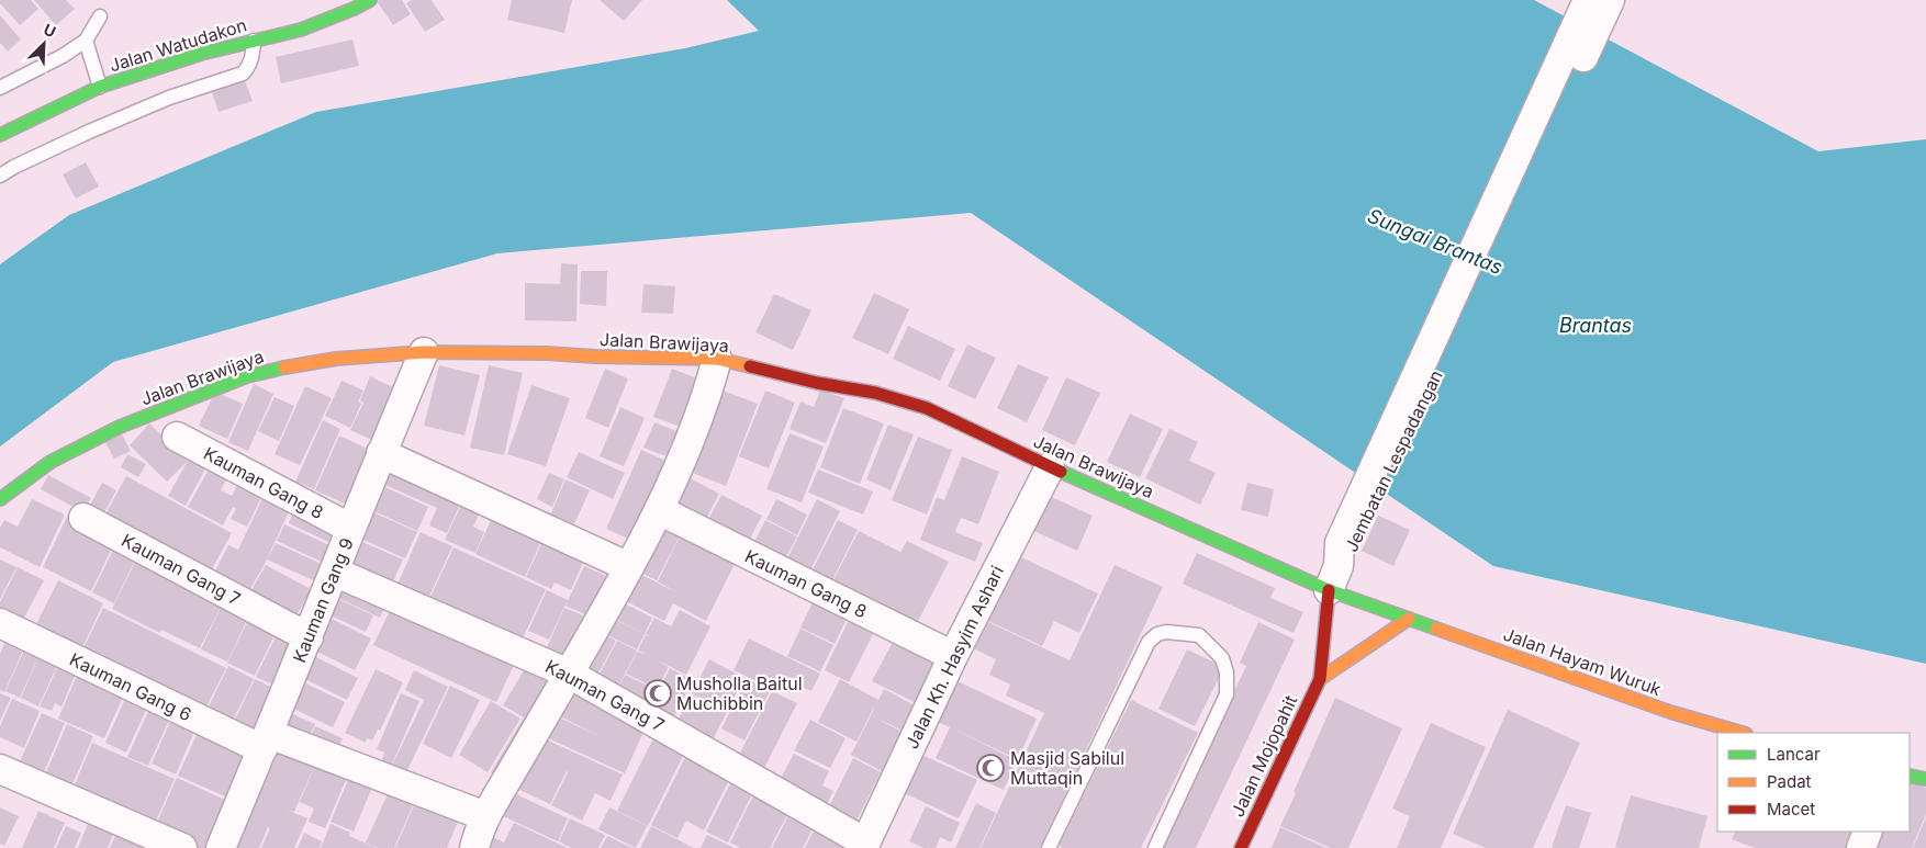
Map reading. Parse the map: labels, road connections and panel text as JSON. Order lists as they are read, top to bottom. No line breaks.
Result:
{"streets":{"main road":["Jalan Watudakon","Jalan Brawijaya","Jalan Hayam Wuruk","Jalan Mojopahit"],"street":["Jembatan Lespadangan","Kauman Gang 8","Kauman Gang 7","Kauman Gang 9","Jalan Kh. Hasyim Ashari","Kauman Gang 6"]},"crossings":[["Jalan Brawijaya","Jembatan Lespadangan"],["Jalan Brawijaya","Kauman Gang 9"],["Jalan Brawijaya","Jalan Kh. Hasyim Ashari"],["Jalan Brawijaya","Jalan Hayam Wuruk"],["Jalan Brawijaya","Jalan Mojopahit"],["Jembatan Lespadangan","Jalan Mojopahit"],["Kauman Gang 8","Kauman Gang 9"],["Kauman Gang 8","Jalan Kh. Hasyim Ashari"],["Kauman Gang 7","Kauman Gang 9"],["Kauman Gang 7","Jalan Kh. Hasyim Ashari"],["Kauman Gang 9","Kauman Gang 6"]],"water":["Sungai Brantas","Brantas"],"places":{"mosque":["Musholla Baitul Muchibbin","Masjid Sabilul Muttaqin"]},"legend":["Lancar","Padat","Macet"],"north":"top right"}
